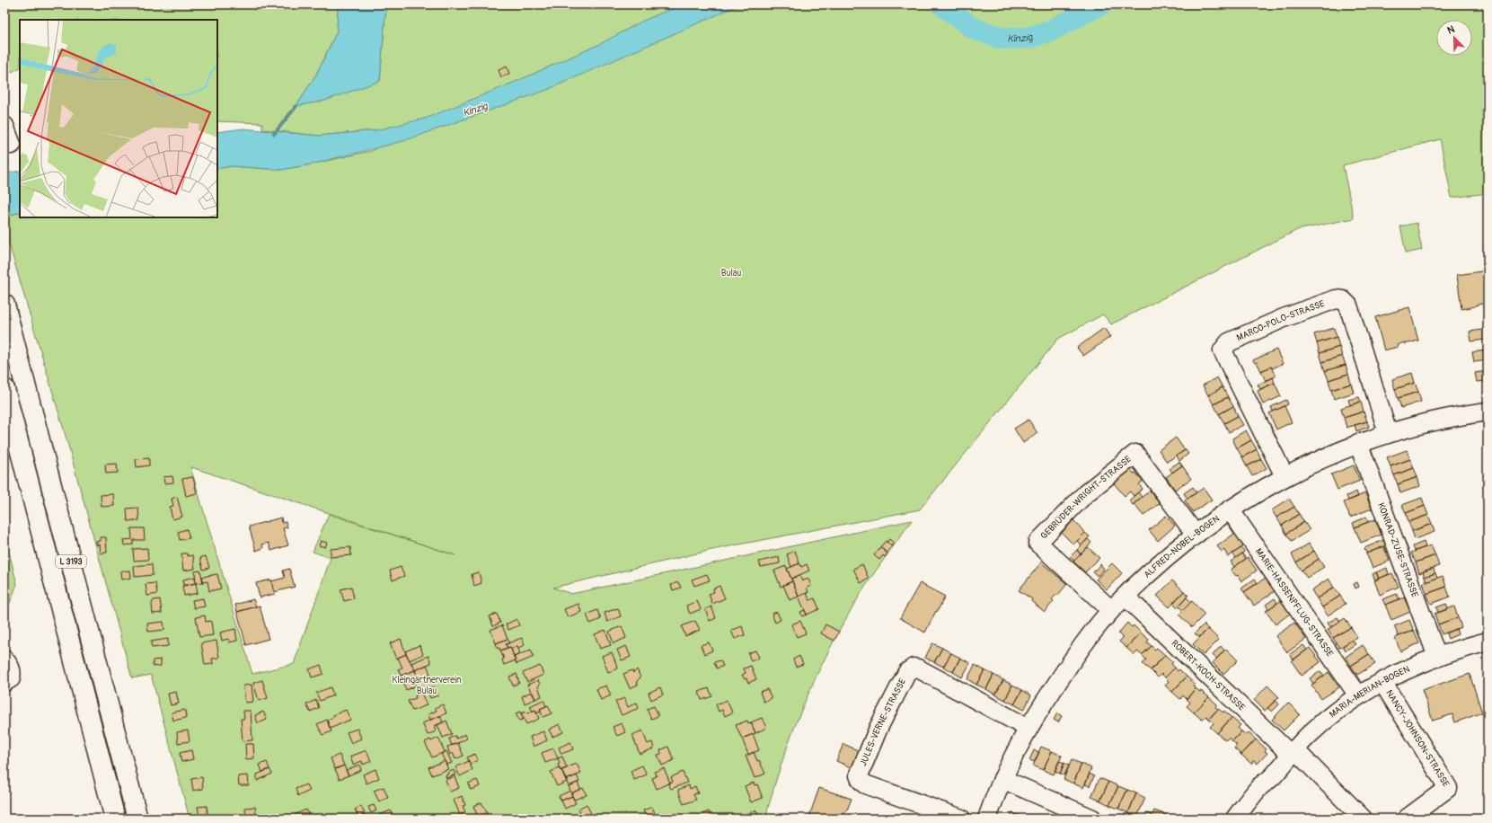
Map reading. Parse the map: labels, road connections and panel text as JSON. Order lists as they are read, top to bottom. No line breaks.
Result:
{"streets":{"highway":["L 3193"],"street":["MARCO-POLO-STRASSE","GEBRÜDER-WRIGHT-STRASSE","ALFRED-NOBEL-BOGEN","KONRAD-ZUSE-STRASSE","MARIE-HASSENPFLUG-STRASSE","ROBERT-KOCH-STRASSE","MARIA-MERIAN-BOGEN","JULES-VERNE-STRASSE","NANCY-JOHNSON-STRASSE"]},"crossings":[["MARCO-POLO-STRASSE","ALFRED-NOBEL-BOGEN"],["GEBRÜDER-WRIGHT-STRASSE","ALFRED-NOBEL-BOGEN"],["ALFRED-NOBEL-BOGEN","KONRAD-ZUSE-STRASSE"],["ALFRED-NOBEL-BOGEN","MARIE-HASSENPFLUG-STRASSE"],["ALFRED-NOBEL-BOGEN","ROBERT-KOCH-STRASSE"],["ALFRED-NOBEL-BOGEN","JULES-VERNE-STRASSE"],["KONRAD-ZUSE-STRASSE","MARIA-MERIAN-BOGEN"],["MARIE-HASSENPFLUG-STRASSE","MARIA-MERIAN-BOGEN"],["ROBERT-KOCH-STRASSE","MARIA-MERIAN-BOGEN"],["MARIA-MERIAN-BOGEN","NANCY-JOHNSON-STRASSE"]],"water":["Kinzig"],"parks":["Bulau","Kleingärtnerverein Bulau"],"north":"top left"}
